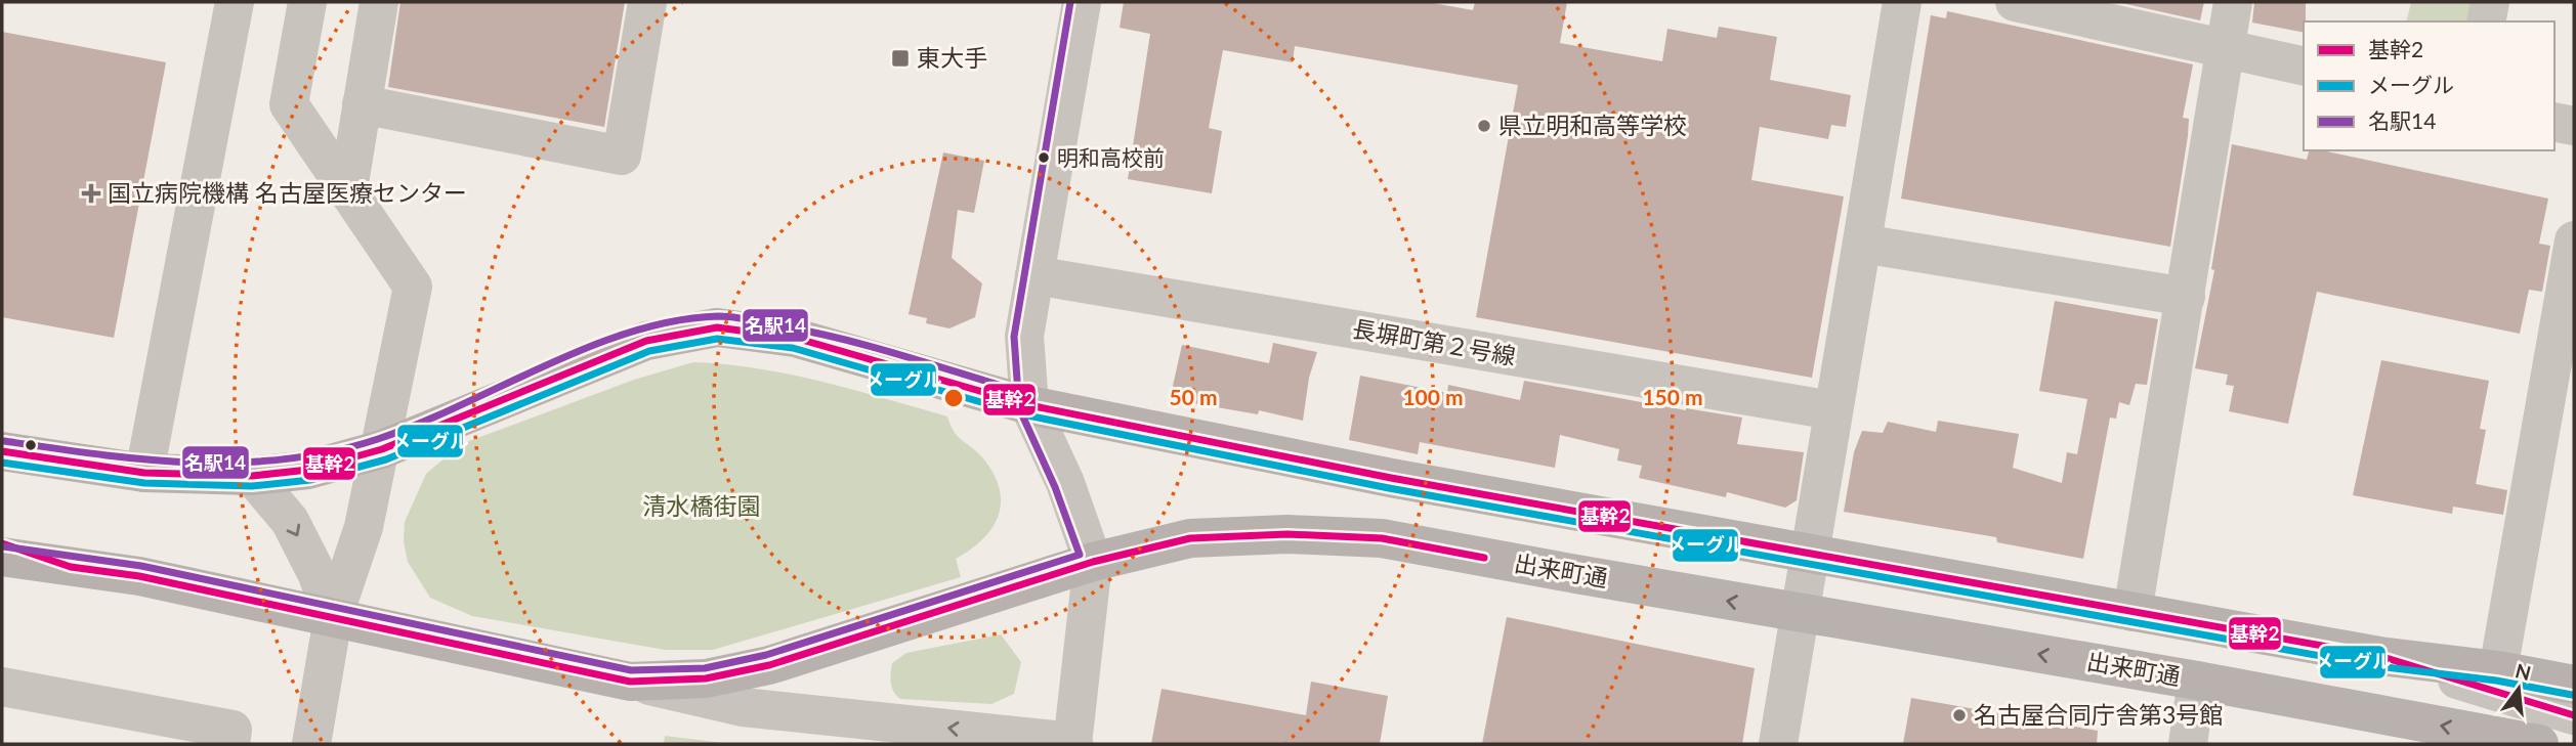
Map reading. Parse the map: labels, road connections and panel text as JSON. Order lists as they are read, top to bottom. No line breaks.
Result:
{"streets":{"main road":["出来町通"],"street":["長塀町第２号線"]},"parks":["清水橋街園"],"places":{"transit":["東大手"],"other":["県立明和高等学校","明和高校前","名古屋合同庁舎第3号館"],"health":["国立病院機構 名古屋医療センター"]},"lines":["transit line 名駅14","transit line 基幹2","transit line メーグル"],"legend":["基幹2","メーグル","名駅14"],"north":"top","rings":["50 m","100 m","150 m"]}
